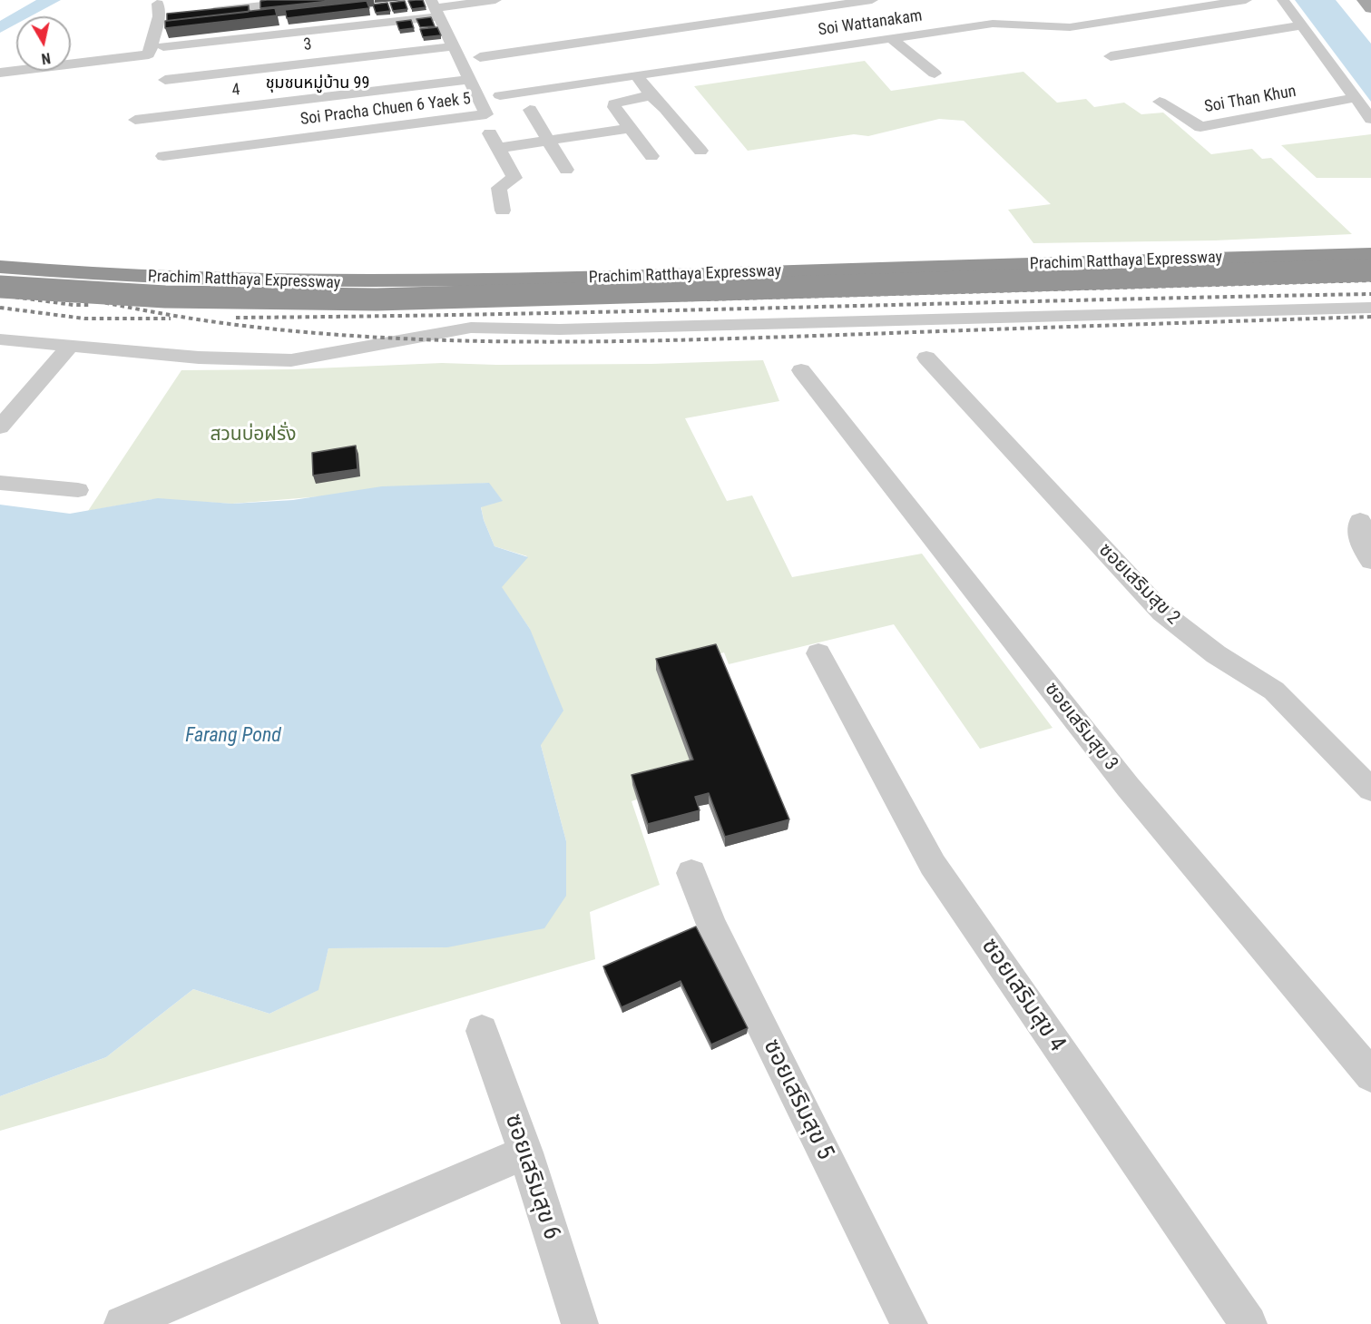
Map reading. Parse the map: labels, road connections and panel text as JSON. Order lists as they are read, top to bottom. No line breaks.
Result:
{"streets":{"highway":["Prachim Ratthaya Expressway"],"street":["Soi Wattanakam","3","4","Soi Than Khun","Soi Pracha Chuen 6 Yaek 5","ซอยเสริมสุข 2","ซอยเสริมสุข 3","ซอยเสริมสุข 4","ซอยเสริมสุข 5","ซอยเสริมสุข 6"]},"crossings":[["3","Soi Pracha Chuen 6 Yaek 5"],["4","Soi Pracha Chuen 6 Yaek 5"]],"districts":["ชุมชนหมู่บ้าน 99"],"water":["Farang Pond"],"parks":["สวนบ่อฝรั่ง"],"north":"bottom"}
